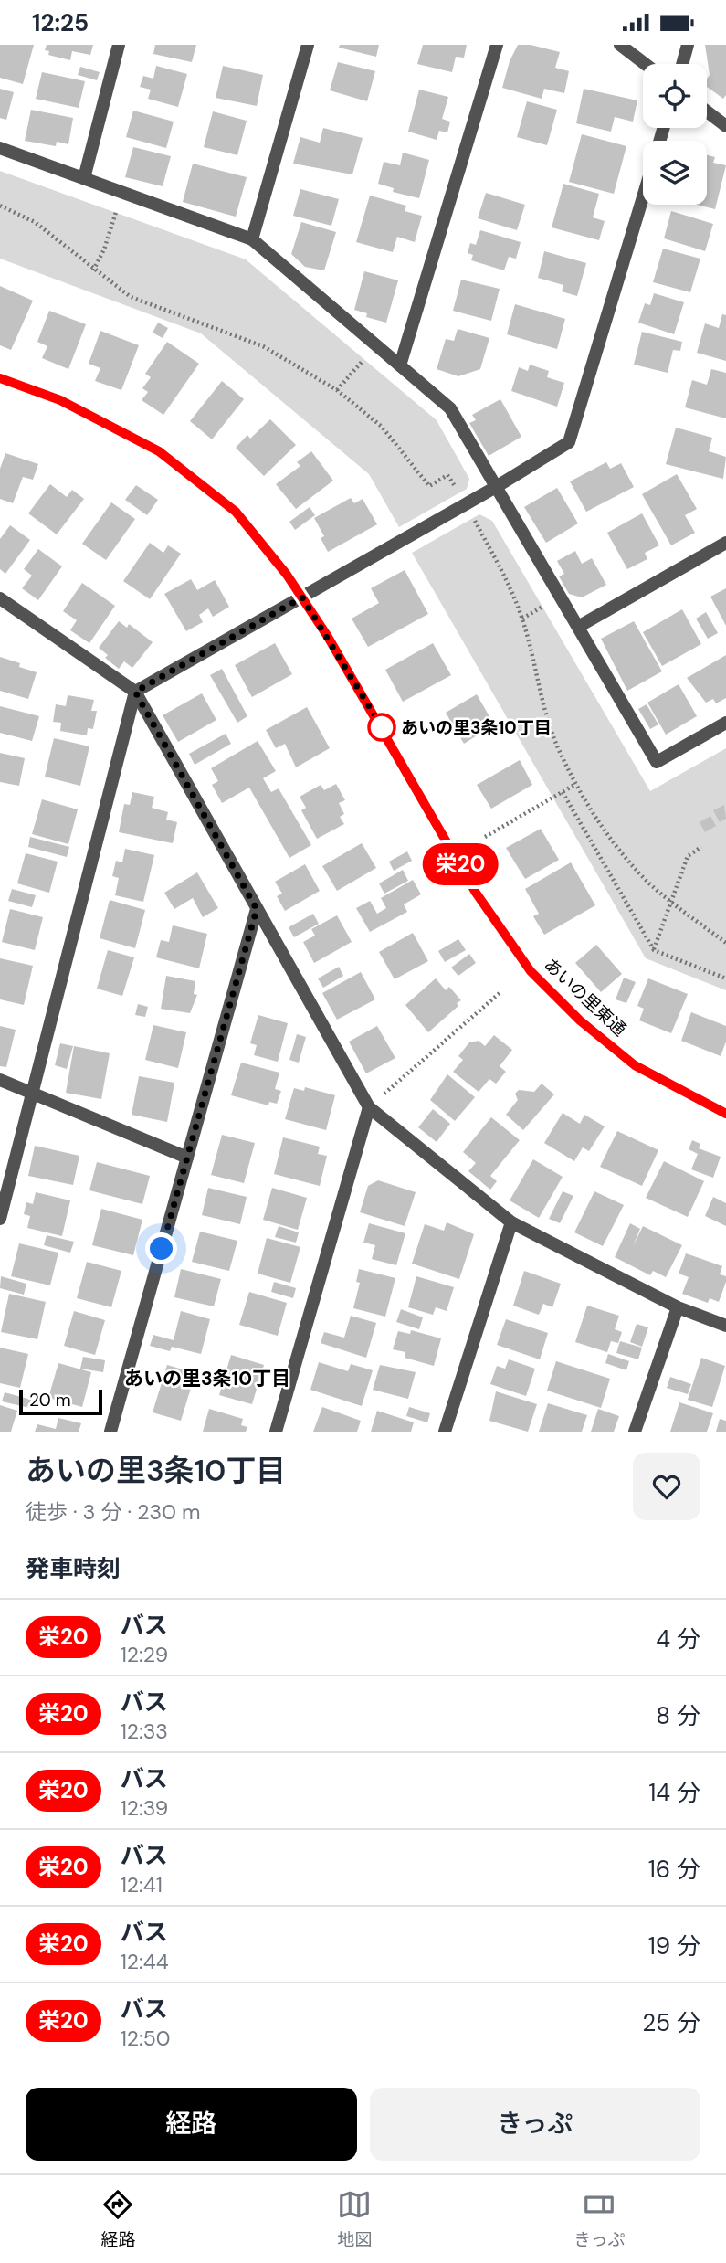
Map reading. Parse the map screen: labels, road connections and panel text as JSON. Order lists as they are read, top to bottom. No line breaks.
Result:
{"streets":{"street":["あいの里東通"]},"districts":["あいの里3条10丁目"],"places":["あいの里3条10丁目"],"lines":["bus line 栄20"],"scale_bar":"20 m","page":{"status":"12:25","on_map":"栄20","scale":"20 m","heading":[["あいの里3条10丁目","徒歩 · 3 分 · 230 m"],"発車時刻"],"list":[{"mark":"栄20","name":"バス","note":"12:29","value":"4 分"},{"mark":"栄20","name":"バス","note":"12:33","value":"8 分"},{"mark":"栄20","name":"バス","note":"12:39","value":"14 分"},{"mark":"栄20","name":"バス","note":"12:41","value":"16 分"},{"mark":"栄20","name":"バス","note":"12:44","value":"19 分"},{"mark":"栄20","name":"バス","note":"12:50","value":"25 分"}],"buttons":["経路","きっぷ"],"tabs":["経路","地図","きっぷ"]}}
